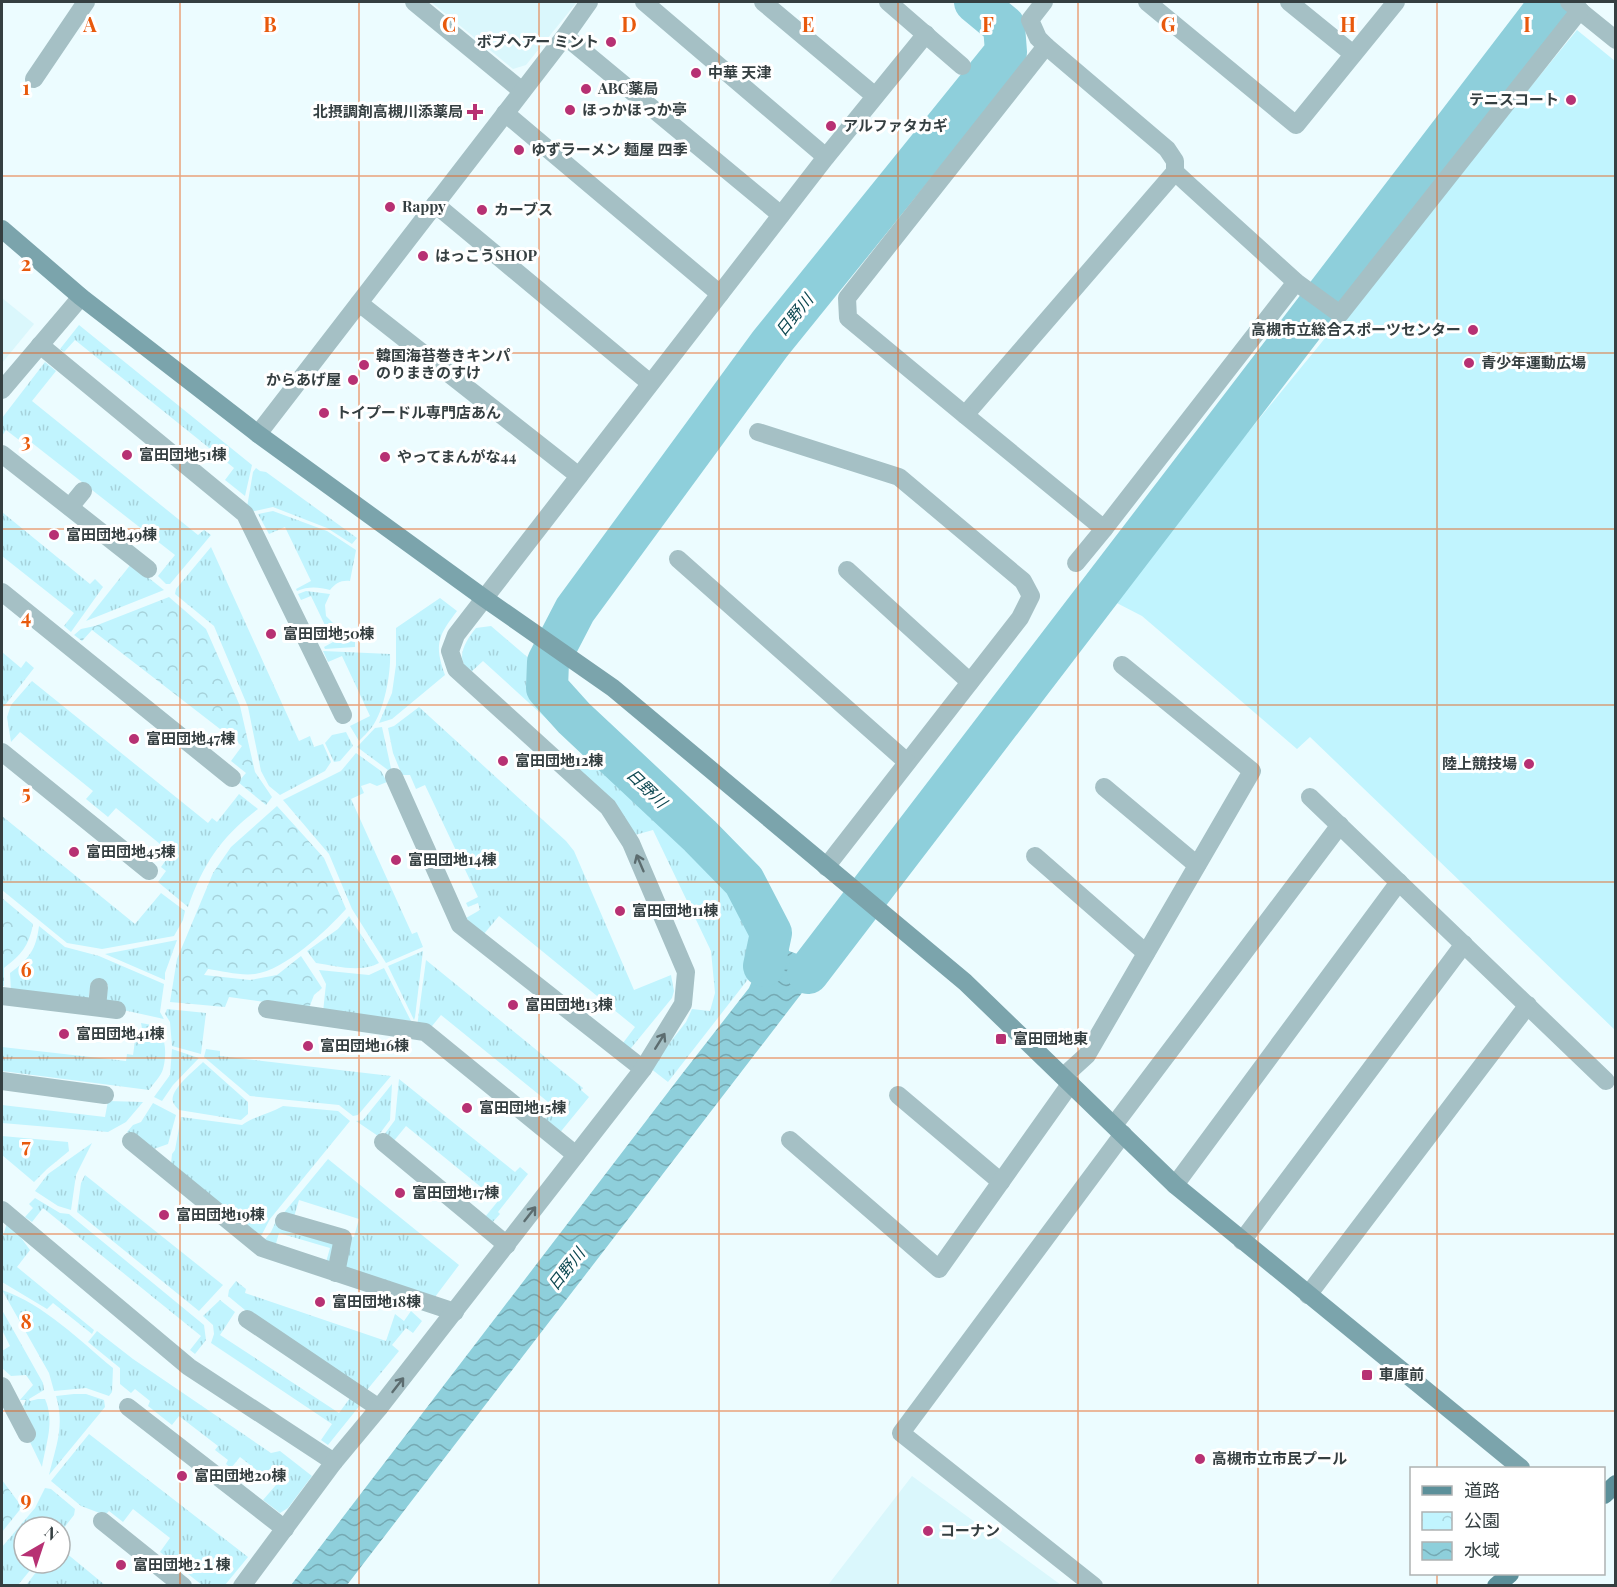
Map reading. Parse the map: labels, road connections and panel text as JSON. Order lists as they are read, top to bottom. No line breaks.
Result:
{"water":["日野川"],"places":{"other":["ボブヘアー ミント","中華 天津","ABC薬局","テニスコート","ほっかほっか亭","アルファタカギ","ゆずラーメン 麺屋 四季","Rappy","カーブス","はっこうSHOP","高槻市立総合スポーツセンター","青少年運動広場","韓国海苔巻きキンパ のりまきのすけ","からあげ屋","トイプードル専門店あん","富田団地51棟","やってまんがな44","富田団地49棟","富田団地50棟","富田団地47棟","富田団地12棟","陸上競技場","富田団地45棟","富田団地14棟","富田団地11棟","富田団地13棟","富田団地41棟","富田団地16棟","富田団地15棟","富田団地17棟","富田団地19棟","富田団地18棟","高槻市立市民プール","富田団地20棟","コーナン","富田団地2１棟"],"health":["北摂調剤高槻川添薬局"],"transit":["富田団地東","車庫前"]},"legend":["道路","公園","水域"],"north":"top right","grid":{"columns":["A","B","C","D","E","F","G","H","I"],"rows":["1","2","3","4","5","6","7","8","9"]}}
